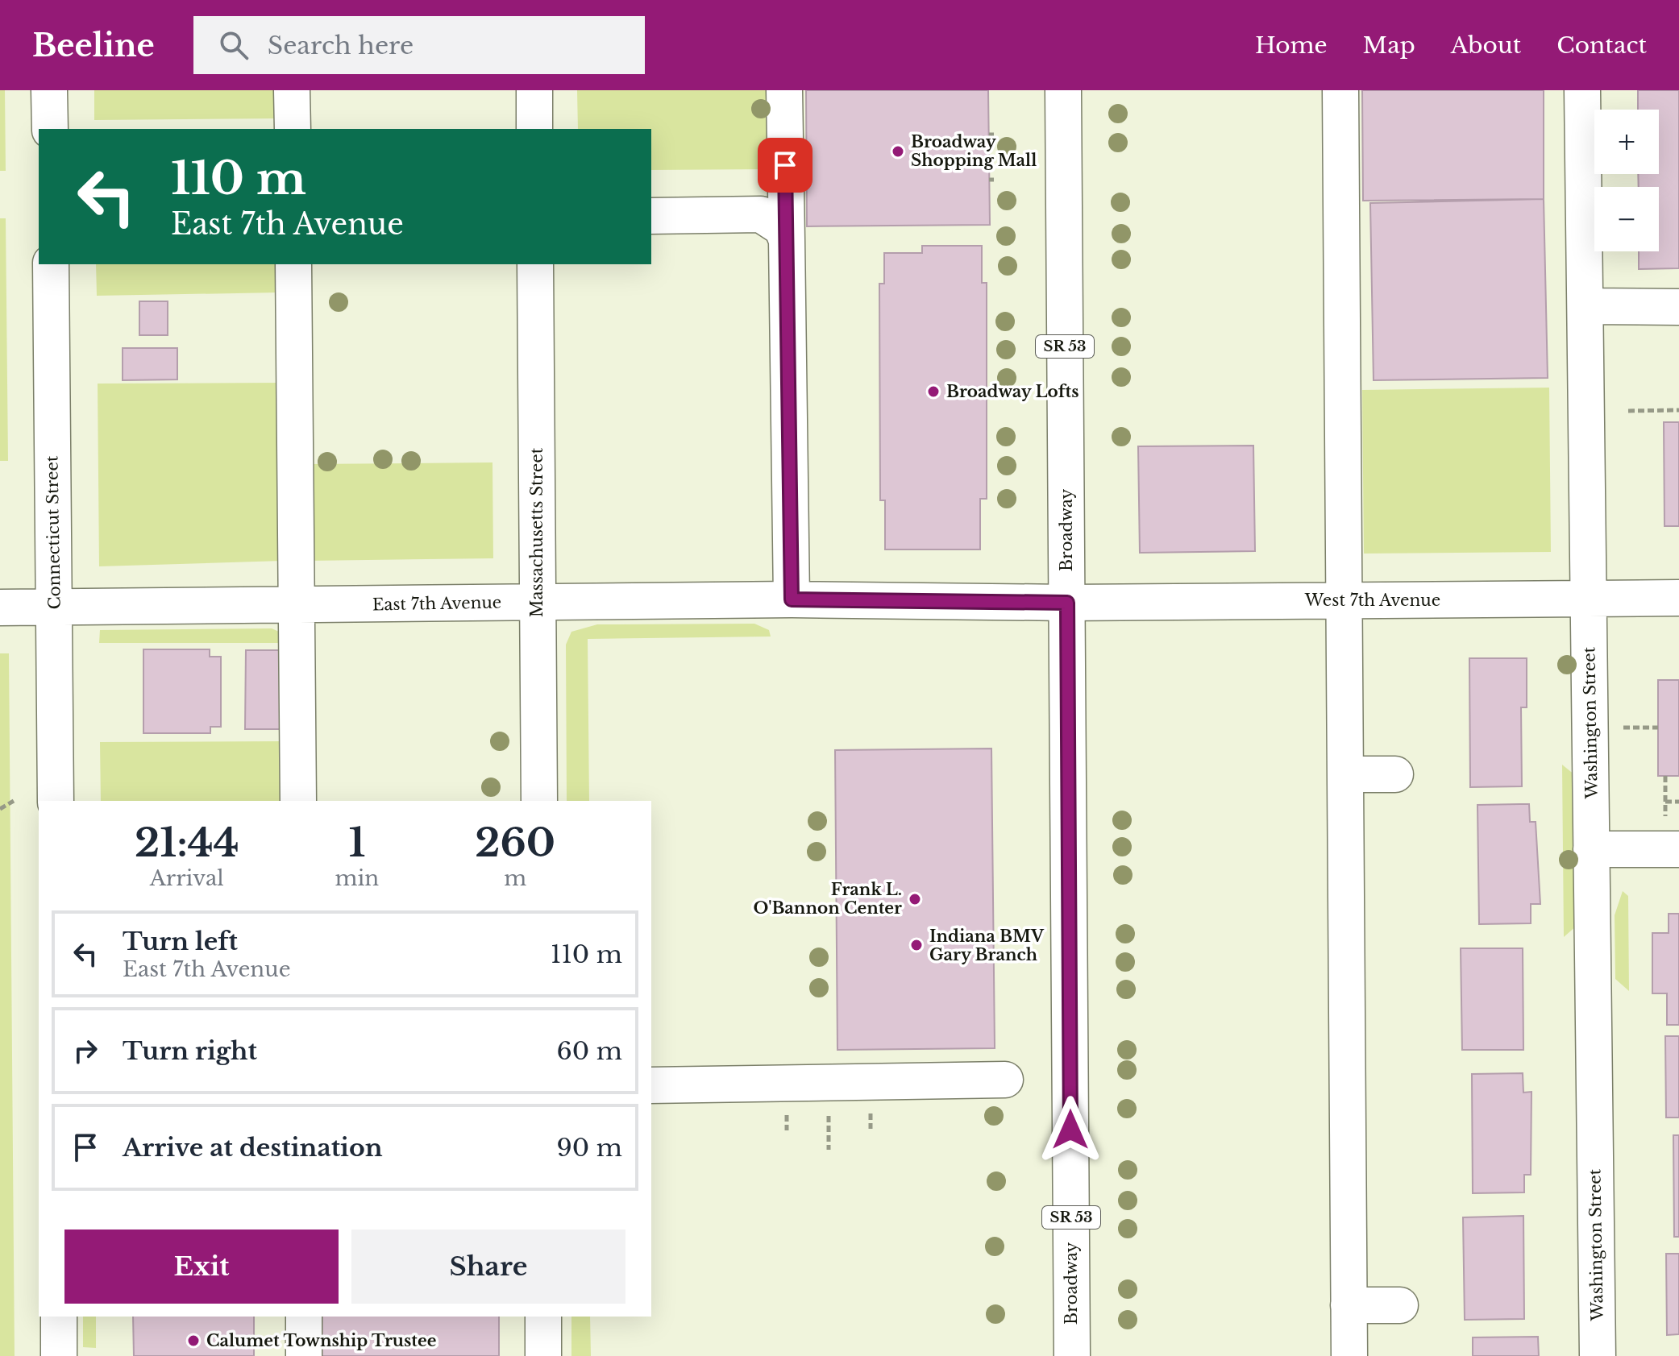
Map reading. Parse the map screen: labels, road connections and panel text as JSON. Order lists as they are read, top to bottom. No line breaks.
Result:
{"streets":{"street":["SR 53","Broadway","Connecticut Street","Massachusetts Street","West 7th Avenue","East 7th Avenue","Washington Street"]},"crossings":[["Broadway","West 7th Avenue"],["Broadway","East 7th Avenue"],["Connecticut Street","East 7th Avenue"],["Massachusetts Street","East 7th Avenue"],["West 7th Avenue","East 7th Avenue"],["West 7th Avenue","Washington Street"]],"places":["Broadway Shopping Mall","Broadway Lofts","Frank L. O'Bannon Center","Indiana BMV Gary Branch","Calumet Township Trustee"],"page":{"header":"Beeline","search":"Search here","nav":["Home","Map","About","Contact"],"map_buttons":["+","−"],"turn":["110 m","East 7th Avenue"],"eta":["21:44","Arrival","1","min","260","m"],"list":[{"name":"Turn left","note":"East 7th Avenue","value":"110 m"},{"name":"Turn right","value":"60 m"},{"name":"Arrive at destination","value":"90 m"}],"buttons":["Exit","Share"]}}
